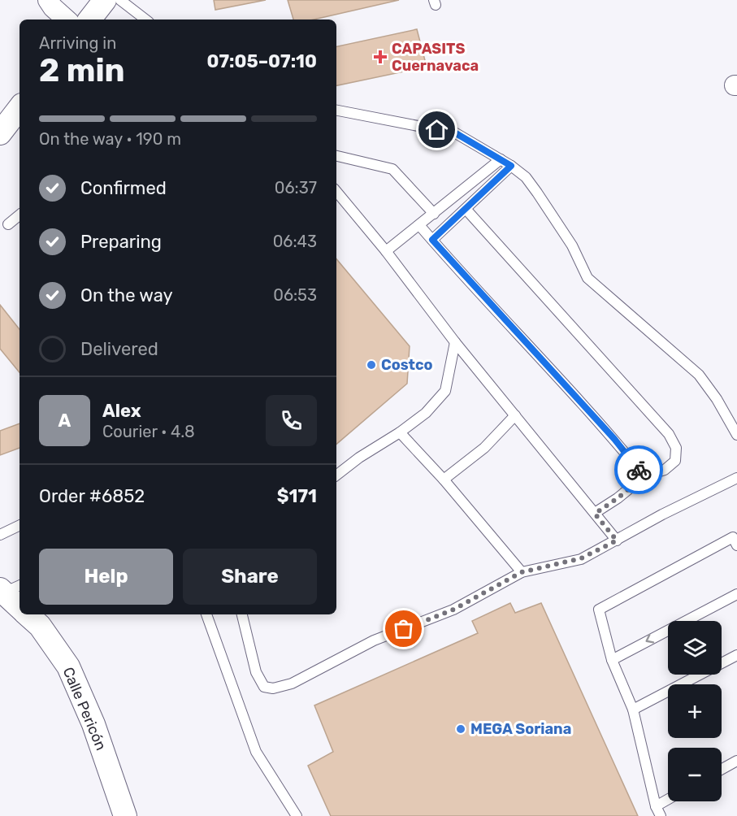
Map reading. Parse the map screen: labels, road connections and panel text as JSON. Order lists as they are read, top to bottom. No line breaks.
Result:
{"streets":{"street":["Calle Pericón"]},"places":{"health":["CAPASITS Cuernavaca"],"other":["Costco","MEGA Soriana"]},"page":{"heading":["2 min","Arriving in","07:05–07:10"],"panel":["Alex","Courier · 4.8","Order #6852","$171"],"bar":"On the way · 190 m","list":[["Confirmed","06:37"],["Preparing","06:43"],["On the way","06:53"],"Delivered"],"round":"A","buttons":["Help","Share"],"map_buttons":["+","−"]}}
